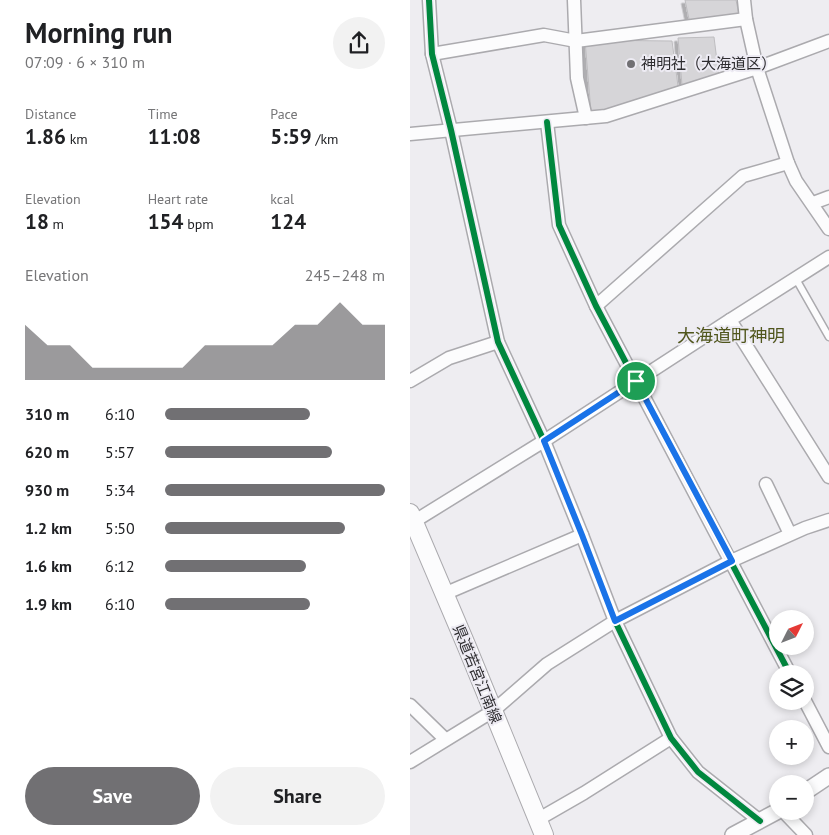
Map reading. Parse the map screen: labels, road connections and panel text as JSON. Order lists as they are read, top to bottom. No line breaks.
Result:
{"streets":{"main road":["県道若宮江南線"]},"districts":["大海道町神明"],"places":["神明社（大海道区）"],"north":"top right","page":{"heading":["Morning run","07:09 · 6 × 310 m"],"stats":[["Distance","1.86 km"],["Time","11:08"],["Pace","5:59 /km"],["Elevation","18 m"],["Heart rate","154 bpm"],["kcal","124"]],"chart":["Elevation","245–248 m"],"list":[{"name":"310 m","note":"6:10"},{"name":"620 m","note":"5:57"},{"name":"930 m","note":"5:34"},{"name":"1.2 km","note":"5:50"},{"name":"1.6 km","note":"6:12"},{"name":"1.9 km","note":"6:10"}],"map_buttons":["+","−"],"buttons":["Save","Share"]}}
